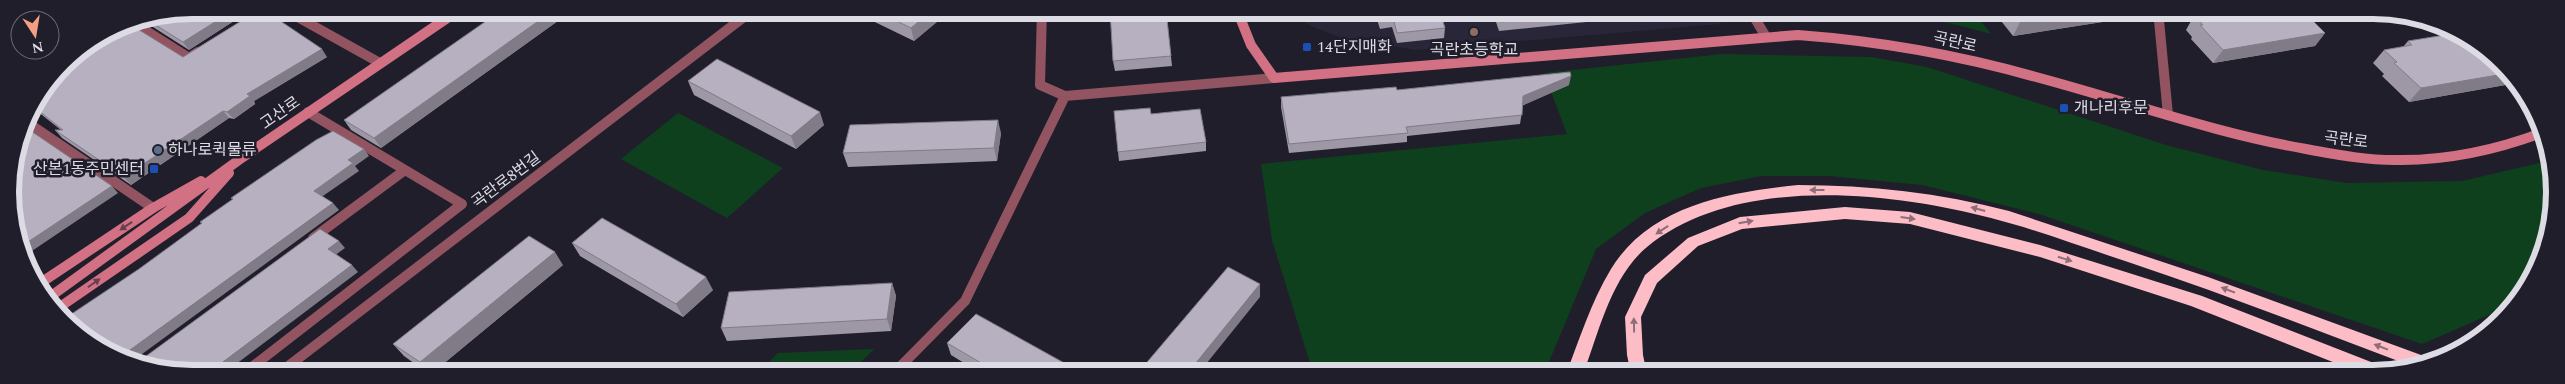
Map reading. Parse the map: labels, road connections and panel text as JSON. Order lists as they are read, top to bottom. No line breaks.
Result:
{"streets":{"street":["곡란로","고산로","곡란로8번길"]},"places":{"other":["곡란초등학교","하나로퀵물류"],"transit":["14단지매화","개나리후문","산본1동주민센터"]},"north":"bottom"}
